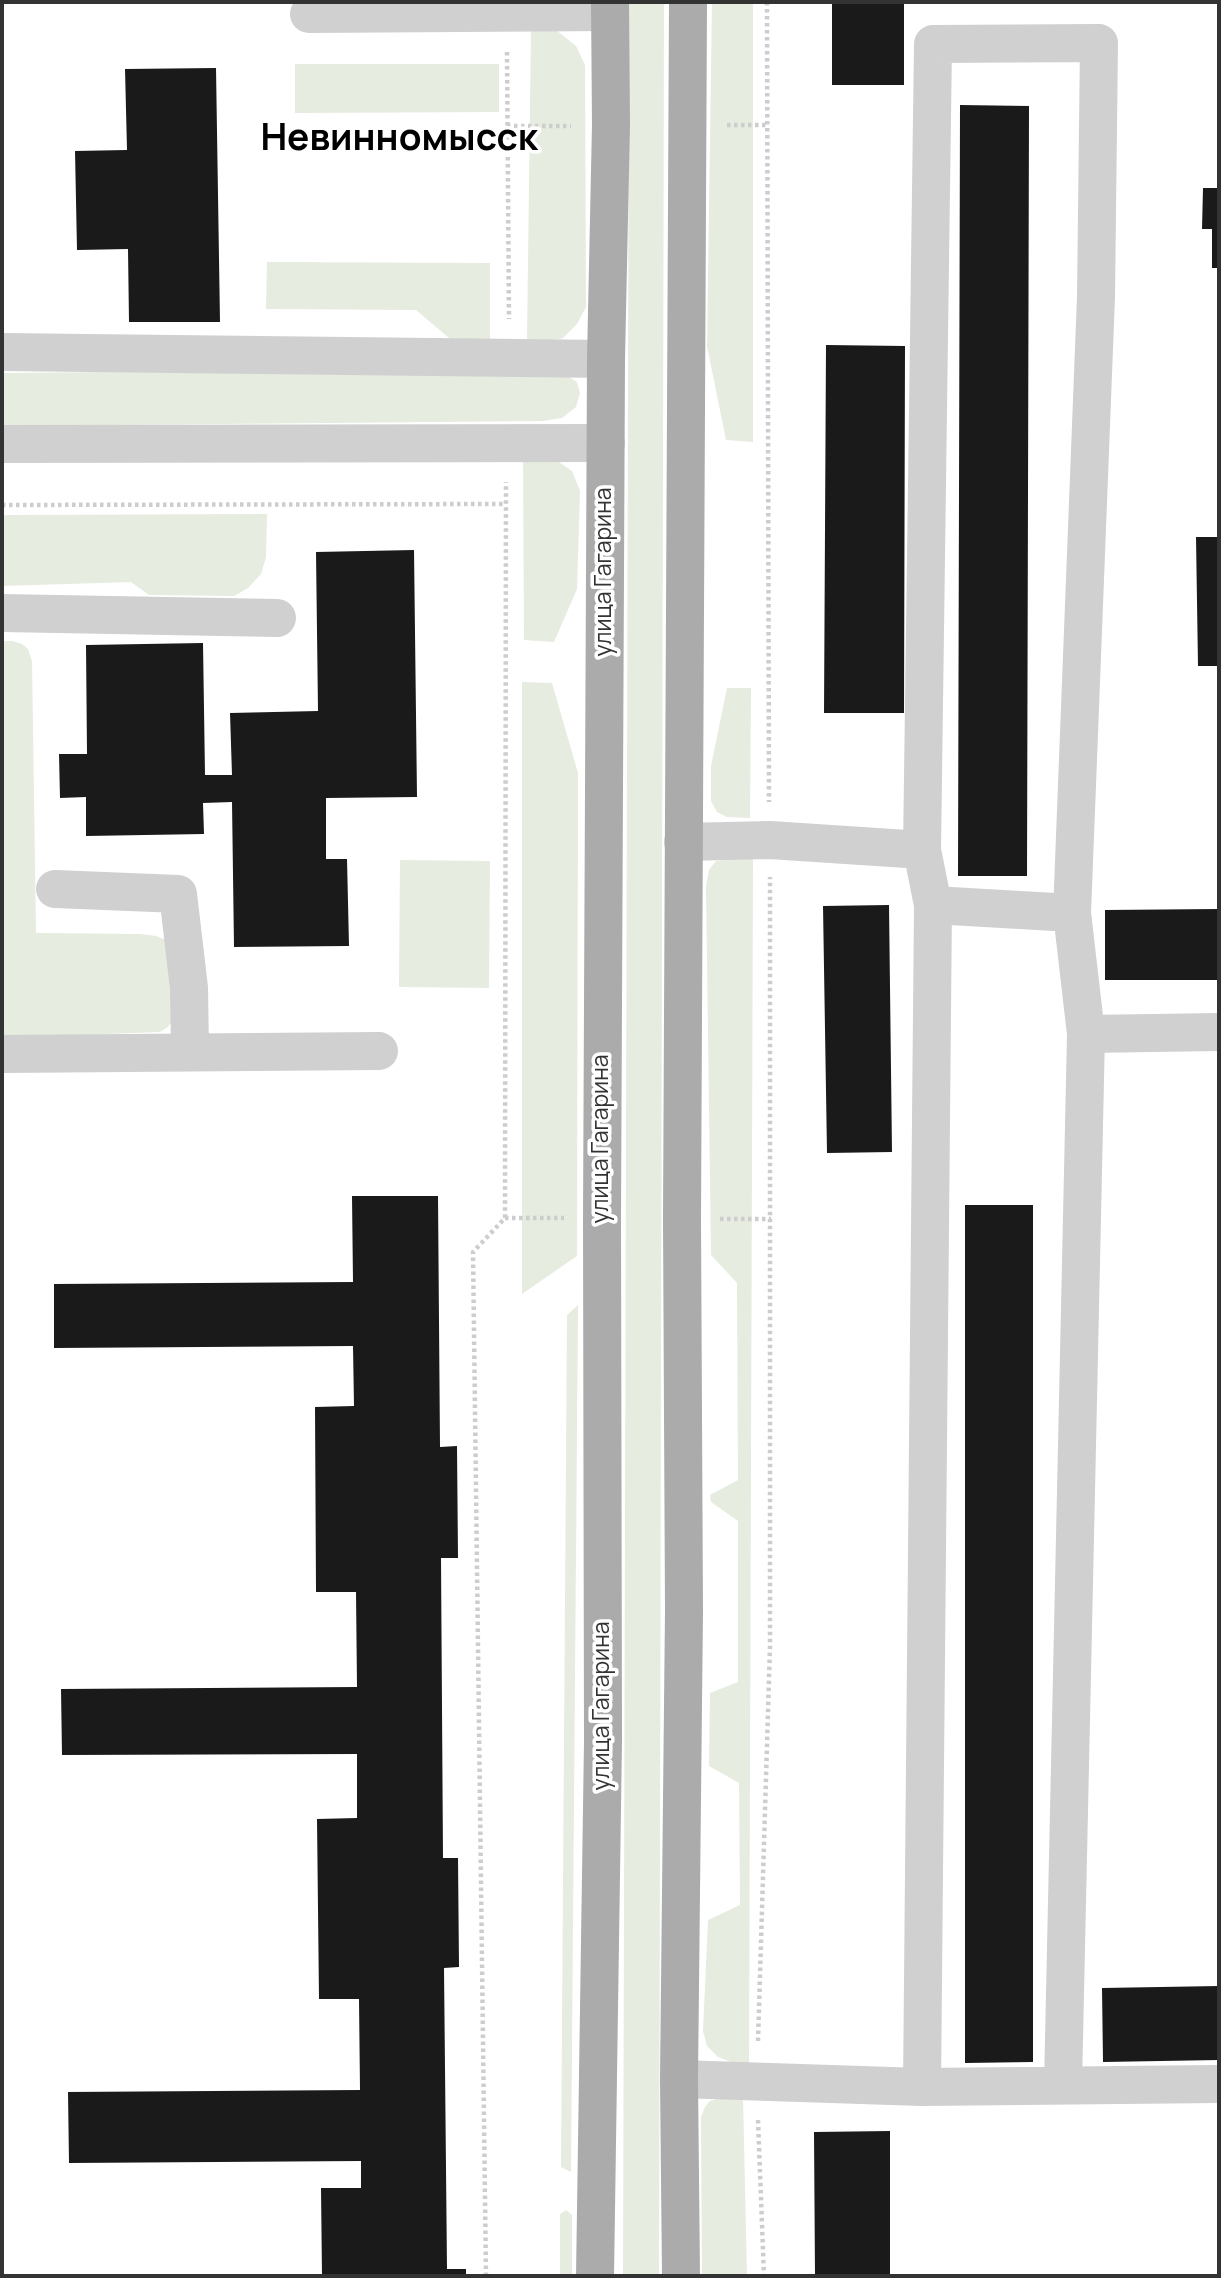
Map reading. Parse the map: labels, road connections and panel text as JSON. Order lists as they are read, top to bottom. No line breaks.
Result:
{"streets":{"main road":["улица Гагарина"]},"districts":["Невинномысск"]}
